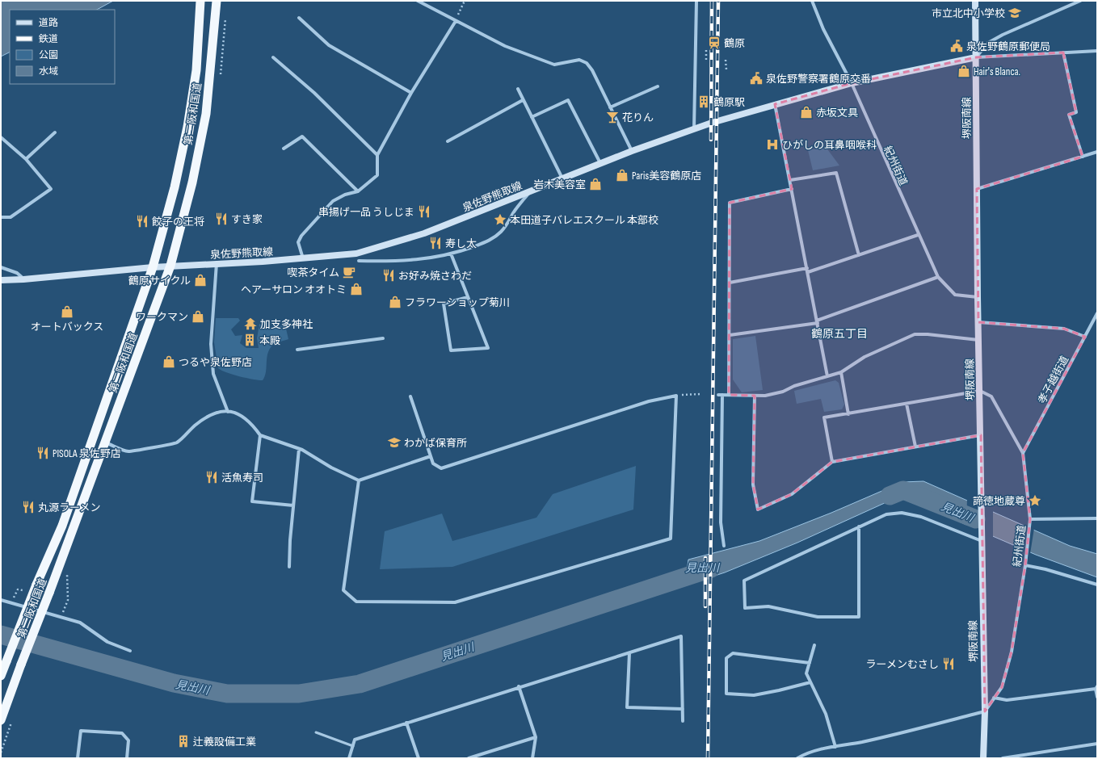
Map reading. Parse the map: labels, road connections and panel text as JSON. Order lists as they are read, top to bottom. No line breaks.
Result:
{"streets":{"highway":["第二阪和国道"],"main road":["堺阪南線","泉佐野熊取線"],"street":["紀州街道","孝子越街道"]},"crossings":[["第二阪和国道","泉佐野熊取線"],["堺阪南線","紀州街道"],["堺阪南線","泉佐野熊取線"],["紀州街道","泉佐野熊取線"],["紀州街道","孝子越街道"]],"districts":["鶴原五丁目"],"water":["見出川"],"places":{"school or university":["市立北中小学校","わかば保育所"],"station":["鶴原"],"public building":["泉佐野鶴原郵便局","泉佐野警察署鶴原交番"],"shop":["Hair's Blanca.","赤坂文具","Paris美容鶴原店","岩木美容室","鶴原サイクル","ヘアーサロン オオトミ","フラワーショップ菊川","オートバックス","ワークマン","つるや泉佐野店"],"building":["鶴原駅","本殿","辻義設備工業"],"bar":["花りん"],"hospital":["ひがしの耳鼻咽喉科"],"restaurant":["串揚げ一品 うしじま","すき家","餃子の王将","寿し太","お好み焼さわだ","PISOLA 泉佐野店","活魚寿司","丸源ラーメン","ラーメンむさし"],"place":["本田道子バレエスクール 本部校","諦徳地蔵尊"],"cafe":["喫茶タイム"],"temple":["加支多神社"]},"legend":["道路","鉄道","公園","水域"]}
